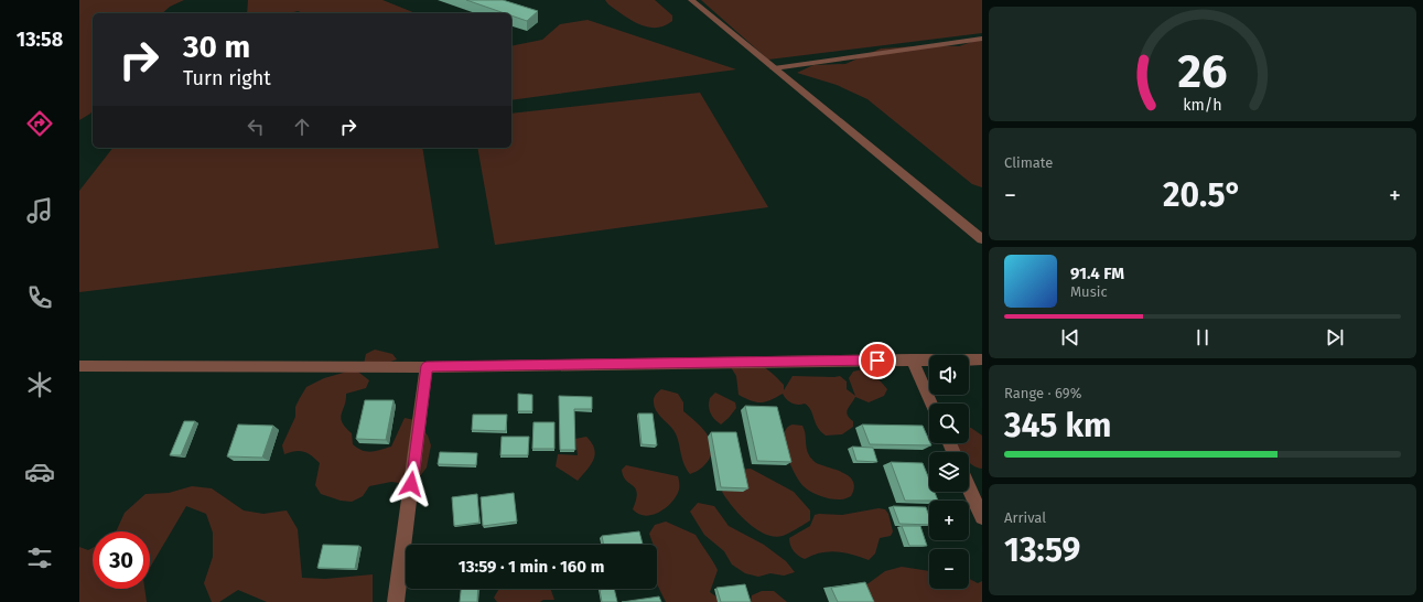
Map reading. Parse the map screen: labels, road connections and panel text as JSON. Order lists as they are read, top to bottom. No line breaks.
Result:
{"page":{"tabs":"13:58","turn":["30 m","Turn right"],"tile":["Climate",["Range · 69%","345 km"],["Arrival","13:59"]],"heat":["−","20.5°","+"],"song":["91.4 FM","Music"],"map_buttons":["+","−"],"limit":"30","trip":"13:59 · 1 min · 160 m","gauge":["26","km/h"]}}
